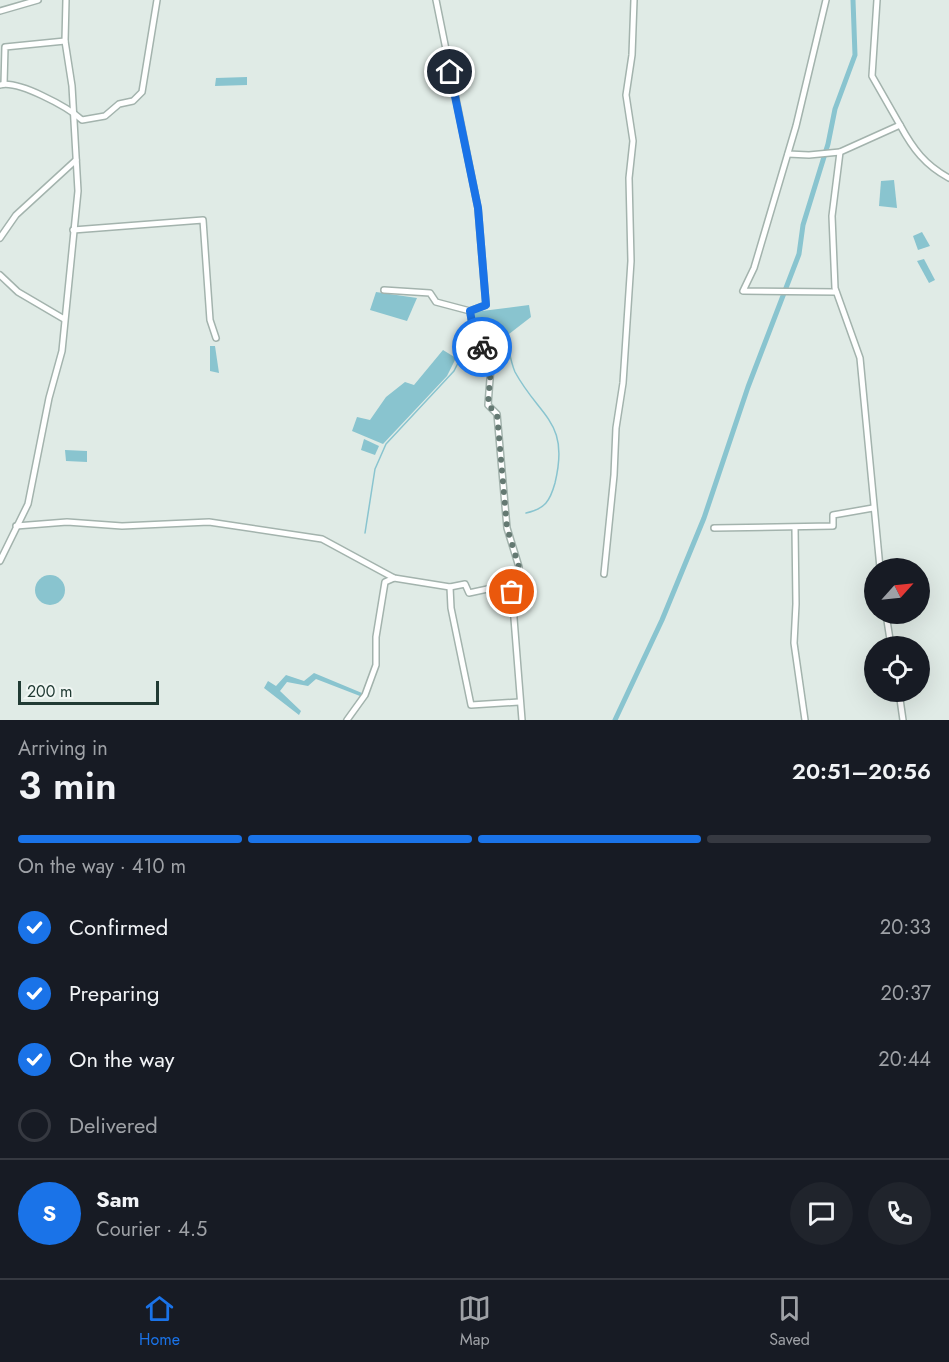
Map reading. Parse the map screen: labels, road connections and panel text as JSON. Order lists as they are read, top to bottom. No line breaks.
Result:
{"scale_bar":"200 m","north":"top right","page":{"scale":"200 m","heading":["3 min","Arriving in","20:51–20:56"],"panel":["Sam","Courier · 4.5"],"bar":"On the way · 410 m","list":[["Confirmed","20:33"],["Preparing","20:37"],["On the way","20:44"],"Delivered"],"round":"S","tabs":["Home","Map","Saved"]}}
